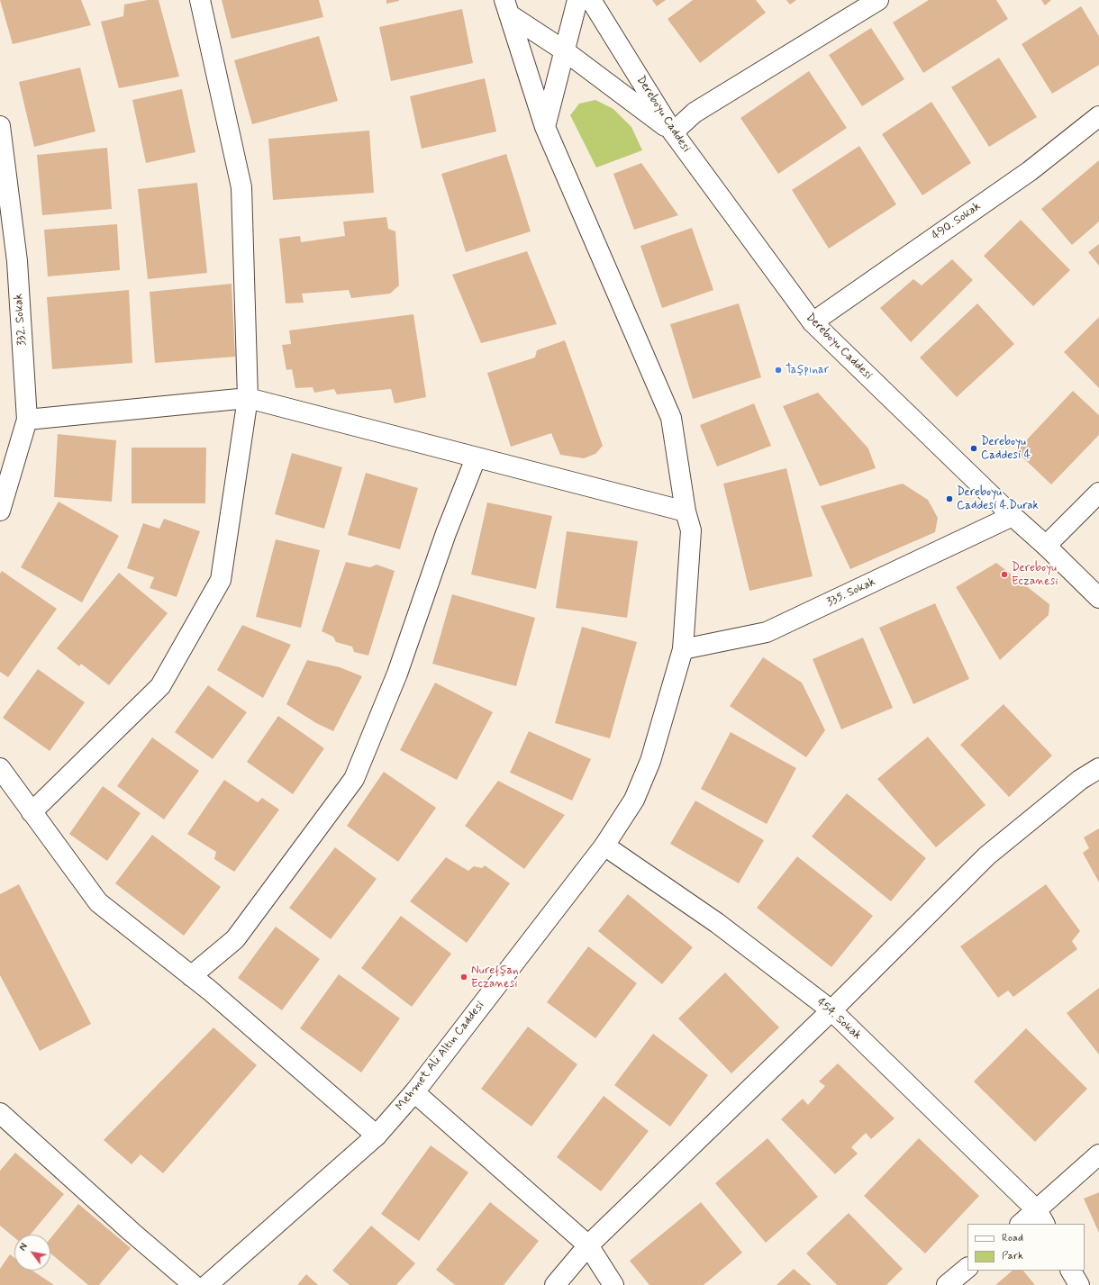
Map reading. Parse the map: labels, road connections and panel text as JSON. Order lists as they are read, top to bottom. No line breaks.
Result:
{"streets":{"street":["Dereboyu Caddesi","490. Sokak","332. Sokak","335. Sokak","454. Sokak","Mehmet Ali Altın Caddesi"]},"crossings":[["Dereboyu Caddesi","490. Sokak"],["Dereboyu Caddesi","335. Sokak"],["335. Sokak","Mehmet Ali Altın Caddesi"],["454. Sokak","Mehmet Ali Altın Caddesi"]],"places":["Taşpınar","Dereboyu Caddesi 4","Dereboyu Caddesi 4.Durak","Dereboyu Eczanesi","Nurefşan Eczanesi"],"legend":["Road","Park"],"north":"top left"}
